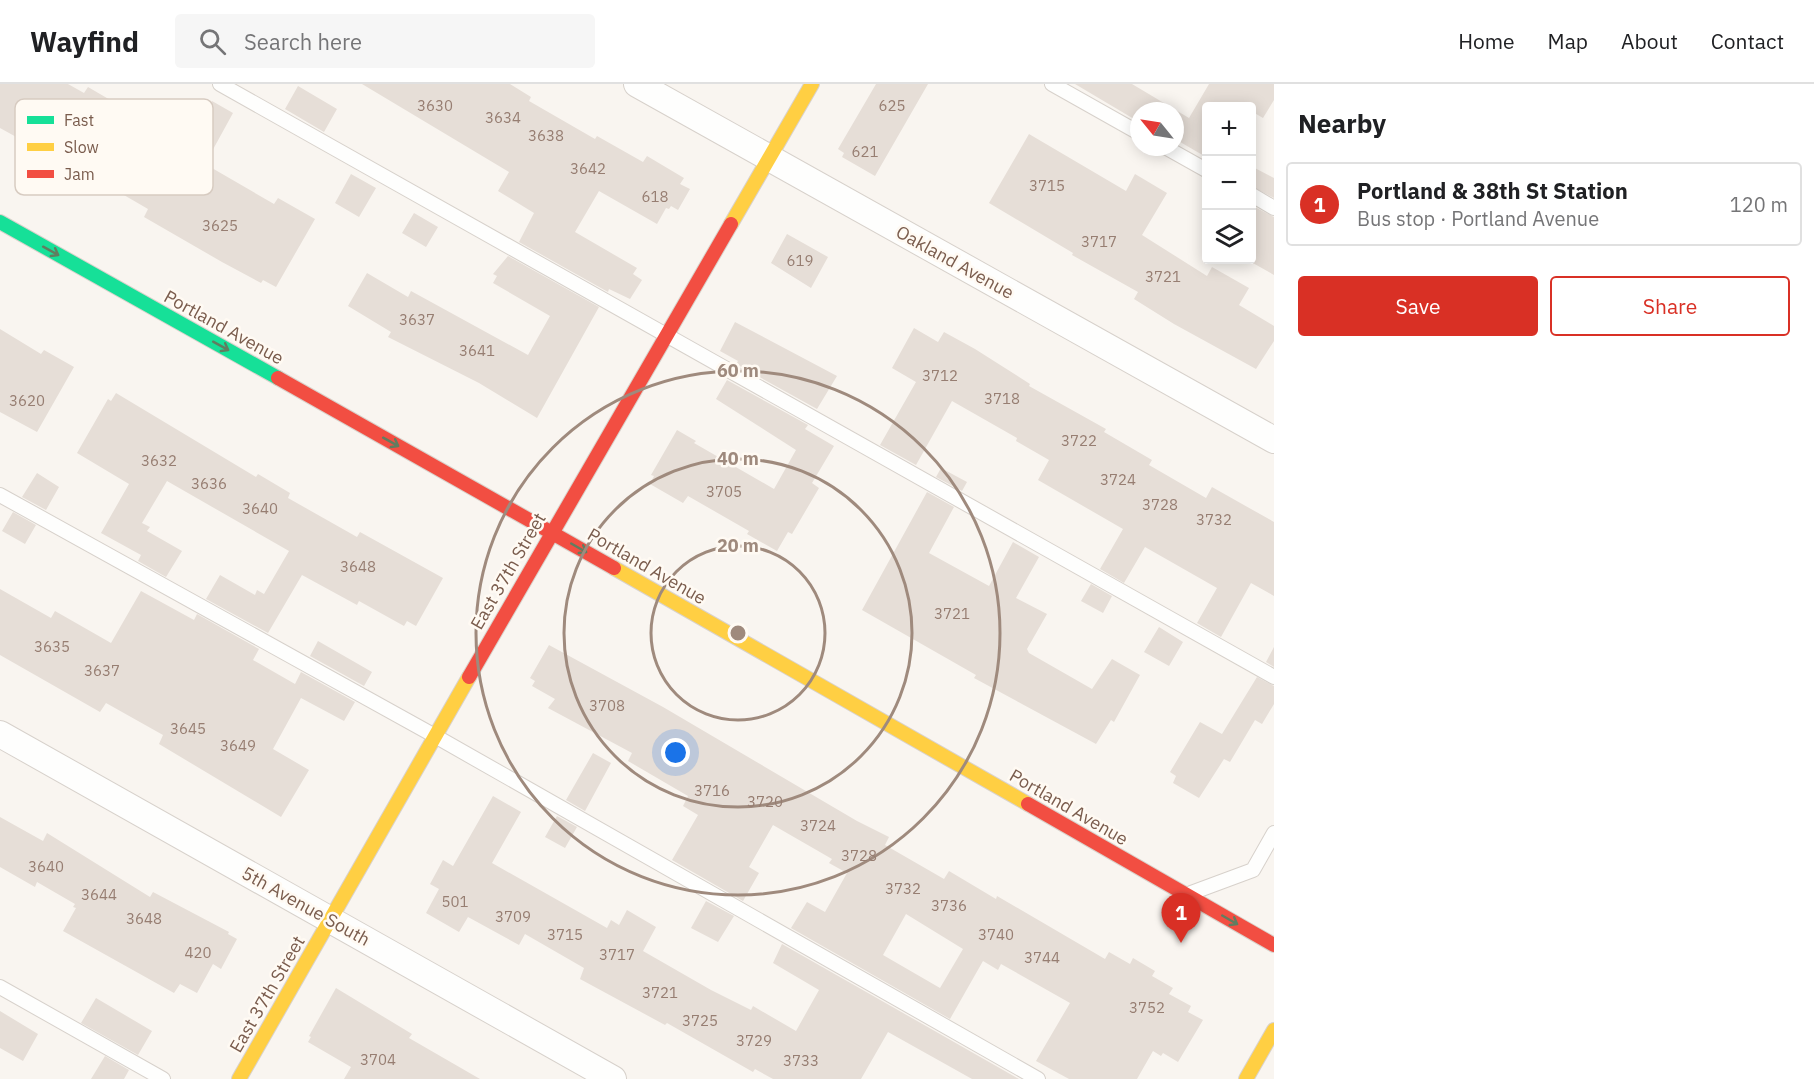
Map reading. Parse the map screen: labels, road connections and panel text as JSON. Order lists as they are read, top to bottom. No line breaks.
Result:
{"streets":{"street":["Oakland Avenue","Portland Avenue","East 37th Street","5th Avenue South"]},"crossings":[["Oakland Avenue","East 37th Street"],["Portland Avenue","East 37th Street"],["East 37th Street","5th Avenue South"]],"one_way":["Portland Avenue"],"house_numbers":["3630","625","3634","3638","621","3642","3715","618","3625","3717","619","3721","3637","3641","3712","3718","3620","3722","3632","3724","3636","3705","3728","3640","3732","3648","3721","3635","3637","3708","3645","3649","3716","3720","3724","3728","3640","3732","3644","501","3736","3709","3648","3715","3740","420","3717","3744","3721","3752","3725","3729","3704","3733"],"legend":["Fast","Slow","Jam"],"north":"top left","page":{"header":"Wayfind","search":"Search here","nav":["Home","Map","About","Contact"],"heading":"Nearby","map_buttons":["+","−"],"list":[{"mark":"1","name":"Portland & 38th St Station","note":"Bus stop · Portland Avenue","value":"120 m"}],"buttons":["Save","Share"],"pins":"1"},"rings":["60 m","40 m","20 m"]}
